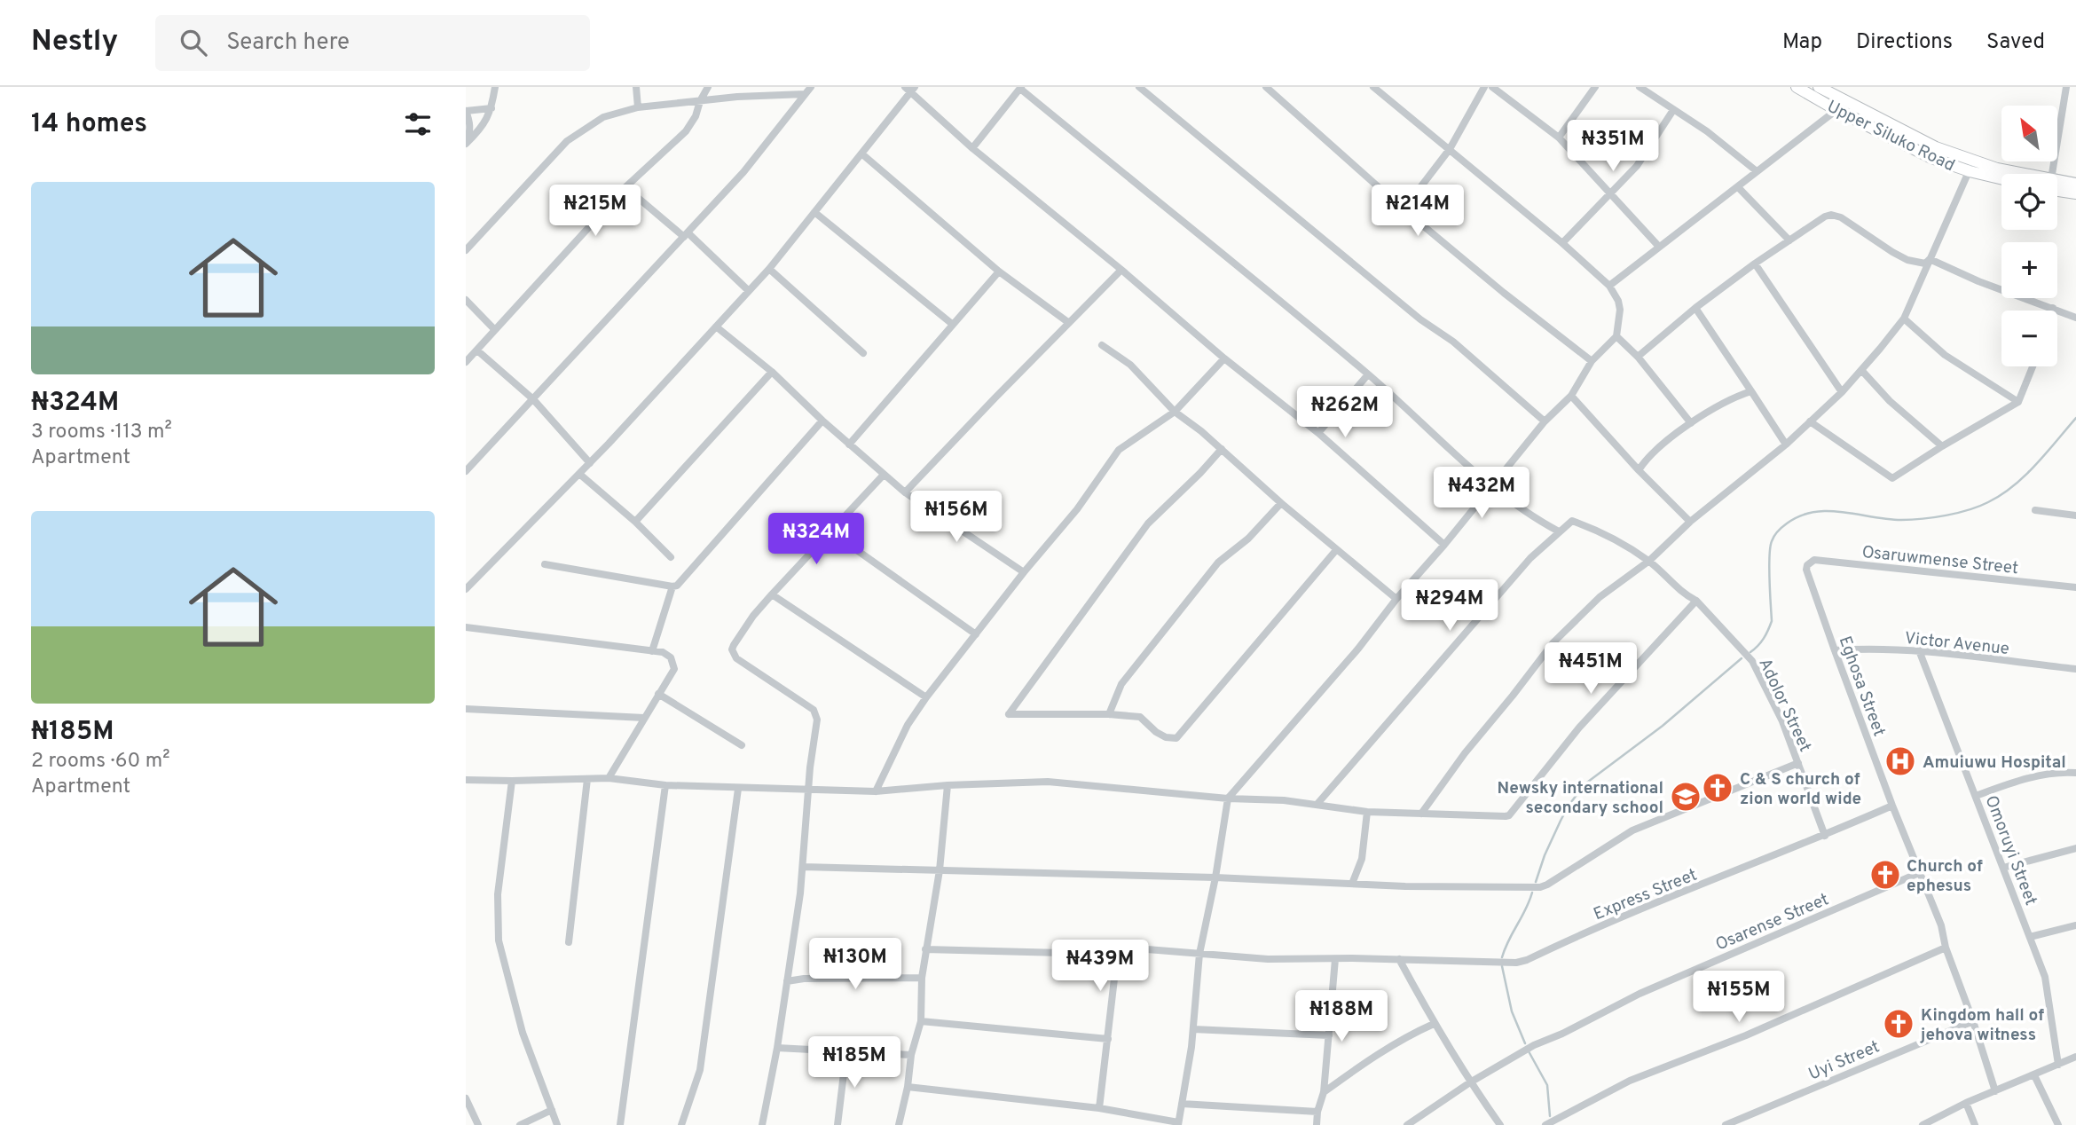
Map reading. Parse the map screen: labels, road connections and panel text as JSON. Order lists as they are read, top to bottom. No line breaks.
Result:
{"streets":{"main road":["Upper Siluko Road"],"street":["Osaruwmense Street","Victor Avenue","Eghosa Street","Adolor Street","Omoruyi Street","Express Street","Osarense Street","Uyi Street"]},"crossings":[["Osaruwmense Street","Eghosa Street"],["Victor Avenue","Eghosa Street"],["Victor Avenue","Omoruyi Street"],["Eghosa Street","Express Street"],["Eghosa Street","Osarense Street"],["Eghosa Street","Uyi Street"],["Adolor Street","Express Street"]],"places":{"hospital":["Amuiuwu Hospital"],"church":["C & S church of zion world wide","Church of ephesus","Kingdom hall of jehova witness"],"school or university":["Newsky international secondary school"]},"north":"top left","page":{"header":"Nestly","search":"Search here","nav":["Map","Directions","Saved"],"heading":"14 homes","map_buttons":["+","−"],"price":["₦351M","₦215M","₦214M","₦262M","₦432M","₦156M","₦324M","₦294M","₦451M","₦130M","₦439M","₦155M","₦188M","₦185M"],"list":[{"name":"₦324M","note":"3 rooms · 113 m² · Apartment"},{"name":"₦185M","note":"2 rooms · 60 m² · Apartment"}]}}
